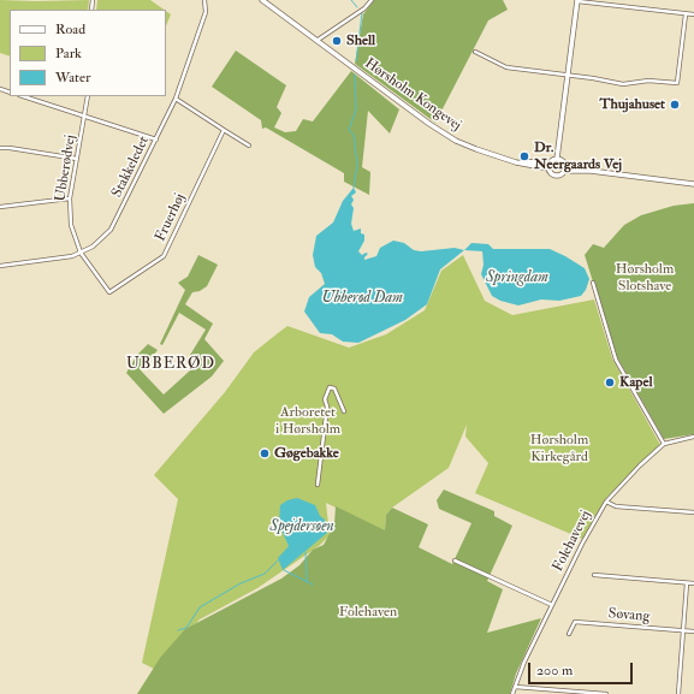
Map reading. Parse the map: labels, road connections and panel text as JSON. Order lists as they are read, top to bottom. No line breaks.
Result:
{"streets":{"main road":["Hørsholm Kongevej"],"street":["Stakkeledet","Ubberødvej","Fruerhøj","Folehavevej","Søvang"]},"crossings":[["Stakkeledet","Ubberødvej"],["Ubberødvej","Fruerhøj"]],"districts":["UBBERØD"],"water":["Springdam","Ubberød Dam","Spejdersøen"],"parks":["Hørsholm Slotshave","Arboretet i Hørsholm","Hørsholm Kirkegård","Folehaven"],"places":["Shell","Thujahuset","Dr. Neergaards Vej","Kapel","Gøgebakke"],"legend":["Road","Park","Water"],"scale_bar":"200 m"}
